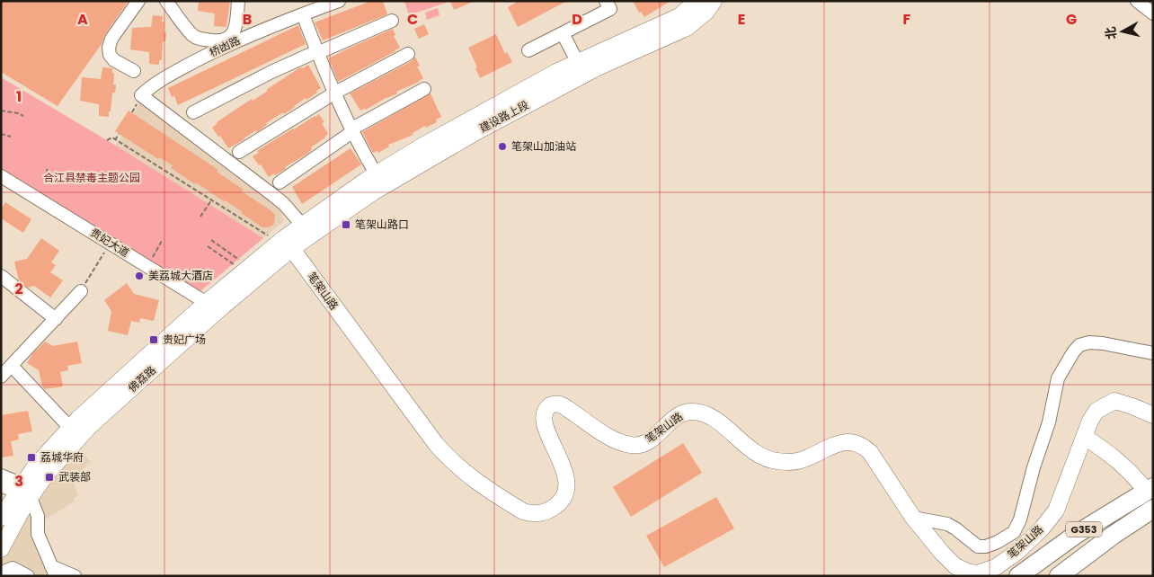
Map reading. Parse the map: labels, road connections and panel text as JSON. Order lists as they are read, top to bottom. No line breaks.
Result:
{"streets":{"highway":["G353"],"main road":["建设路上段","笔架山路","佛荔路"],"street":["桥凼路","贵妃大道"]},"crossings":[["桥凼路","建设路上段"],["桥凼路","佛荔路"],["建设路上段","佛荔路"],["贵妃大道","佛荔路"],["笔架山路","佛荔路"]],"parks":["合江县禁毒主题公园"],"places":{"other":["笔架山加油站","美荔城大酒店"],"transit":["笔架山路口","贵妃广场","荔城华府","武装部"]},"north":"left","grid":{"columns":["A","B","C","D","E","F","G"],"rows":["1","2","3"]}}
